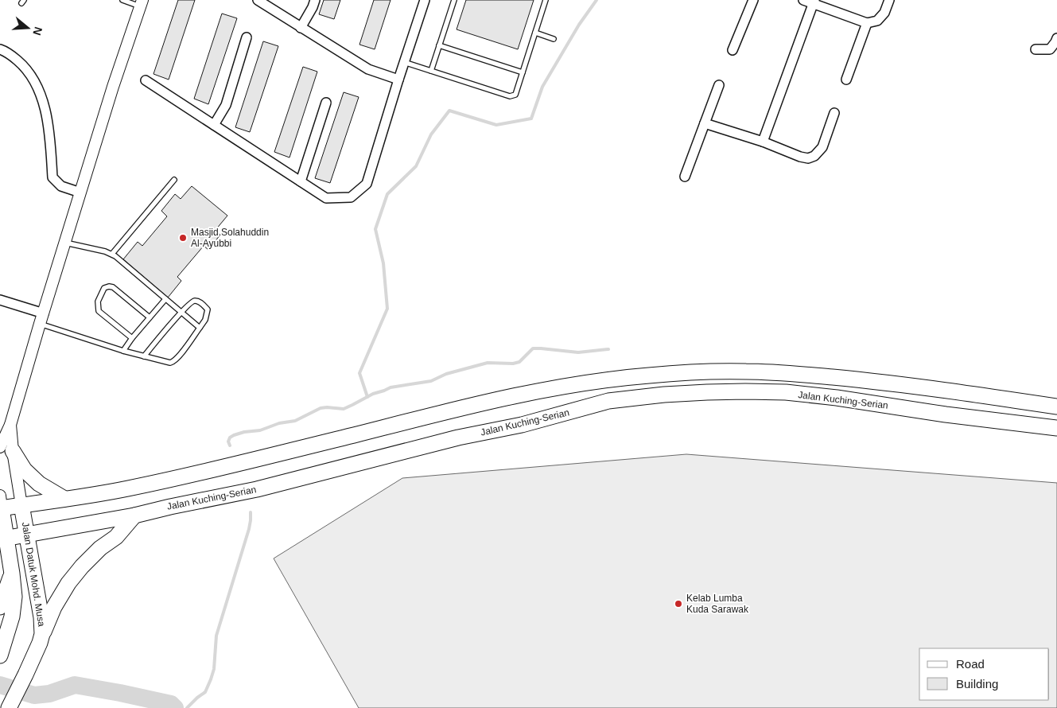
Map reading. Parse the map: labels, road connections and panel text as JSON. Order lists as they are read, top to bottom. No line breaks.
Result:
{"streets":{"highway":["Jalan Kuching-Serian","Jalan Datuk Mohd. Musa"]},"crossings":[["Jalan Kuching-Serian","Jalan Datuk Mohd. Musa"]],"places":["Masjid Solahuddin Al-Ayubbi","Kelab Lumba Kuda Sarawak"],"legend":["Road","Building"],"north":"right"}
